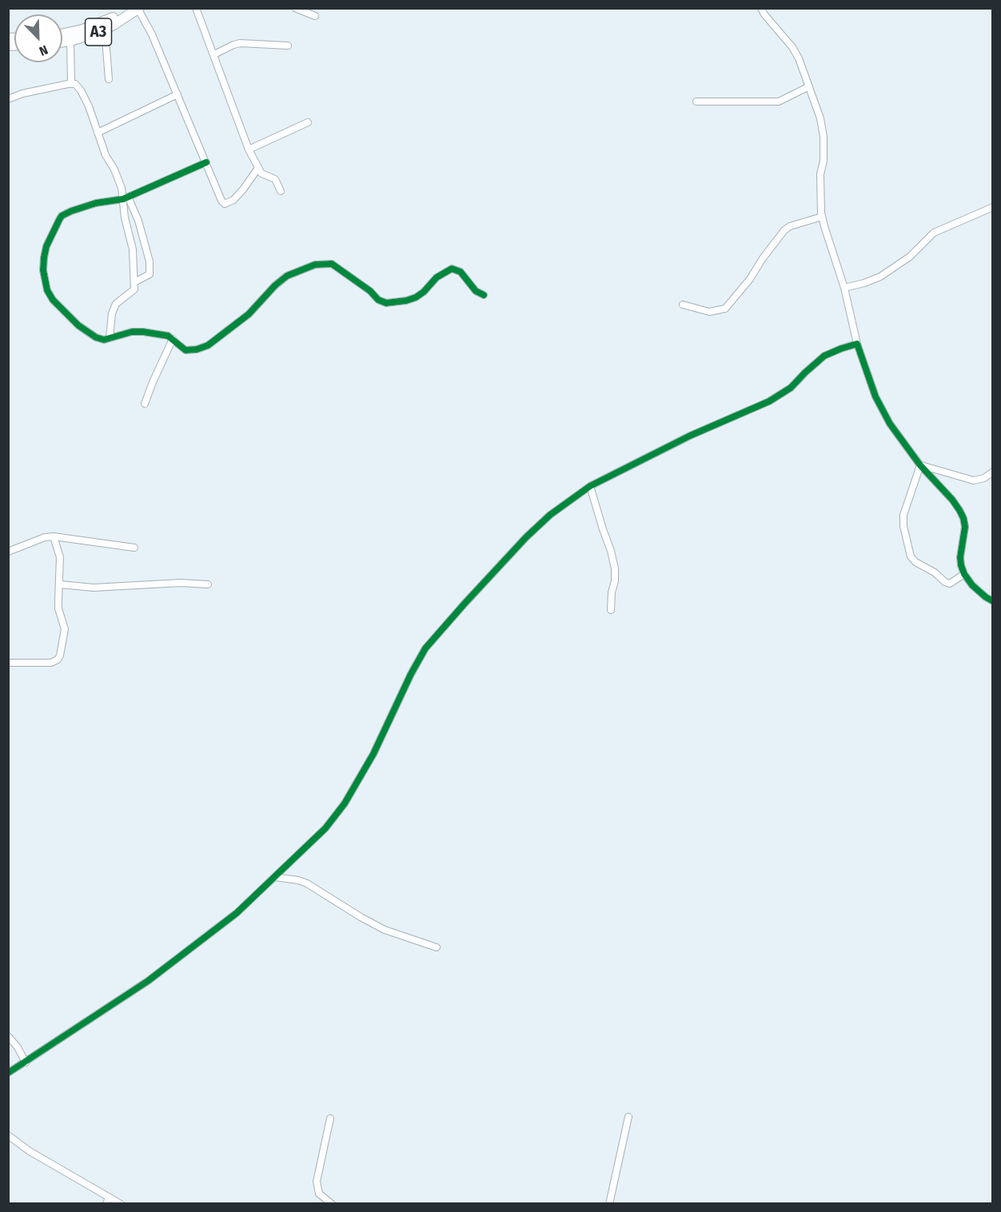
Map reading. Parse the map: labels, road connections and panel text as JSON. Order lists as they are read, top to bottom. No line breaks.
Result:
{"streets":{"main road":["A3"]},"north":"bottom right"}
